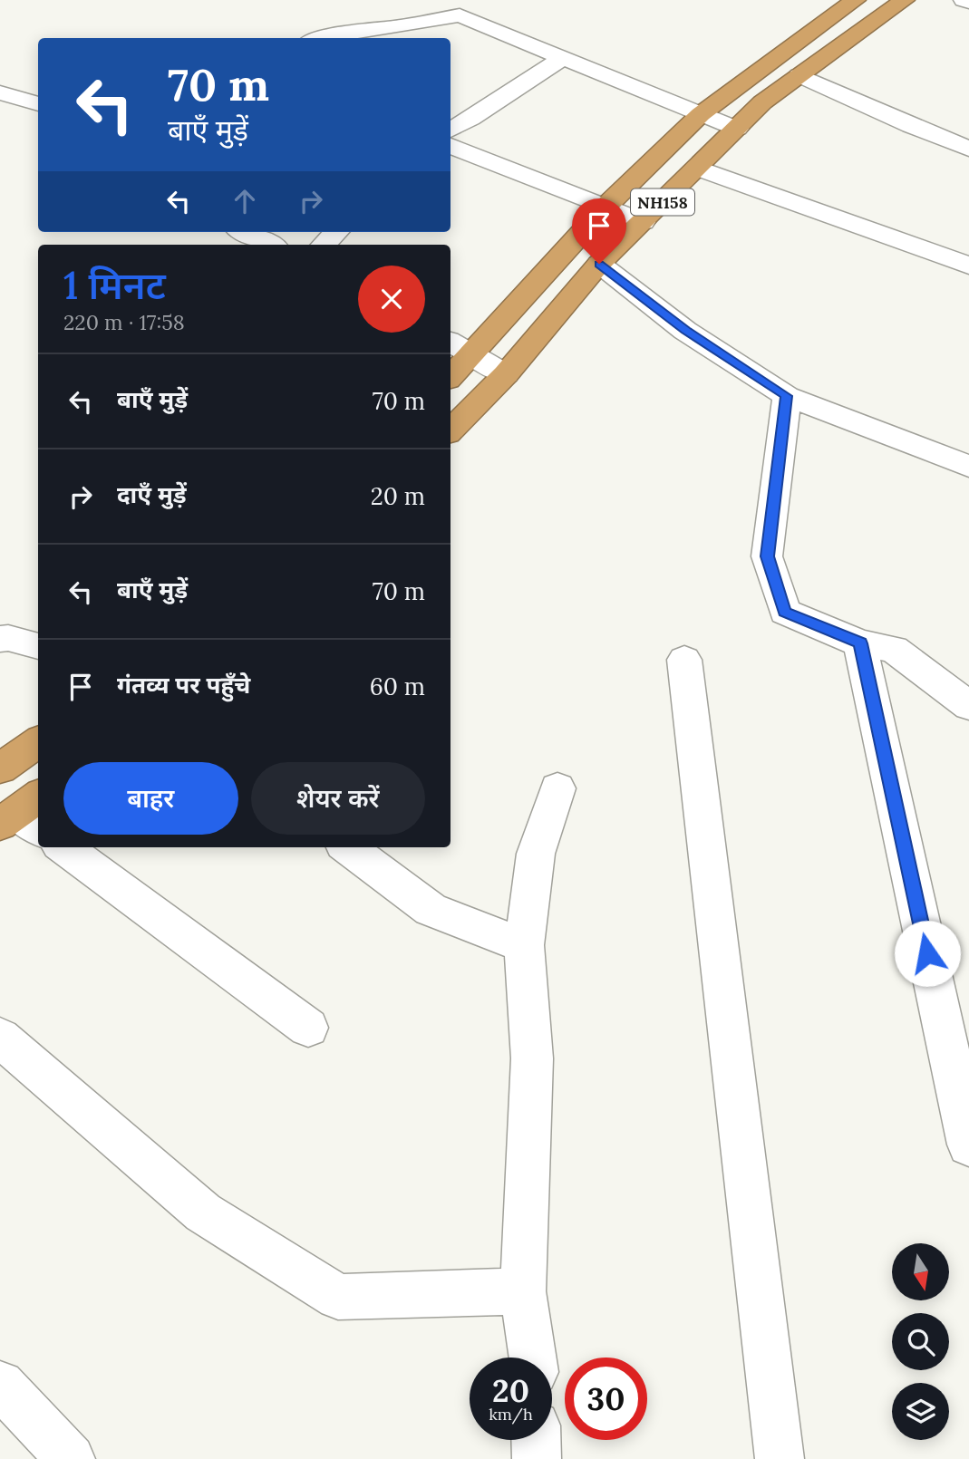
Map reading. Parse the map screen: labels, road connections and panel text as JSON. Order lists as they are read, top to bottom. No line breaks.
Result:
{"streets":{"highway":["NH158"]},"north":"bottom","page":{"turn":["70 m","बाएँ मुड़ें"],"heading":["1 मिनट","220 m · 17:58"],"list":[{"name":"बाएँ मुड़ें","value":"70 m"},{"name":"दाएँ मुड़ें","value":"20 m"},{"name":"बाएँ मुड़ें","value":"70 m"},{"name":"गंतव्य पर पहुँचे","value":"60 m"}],"buttons":["बाहर","शेयर करें"],"speed":"20 km/h","limit":"30"}}
